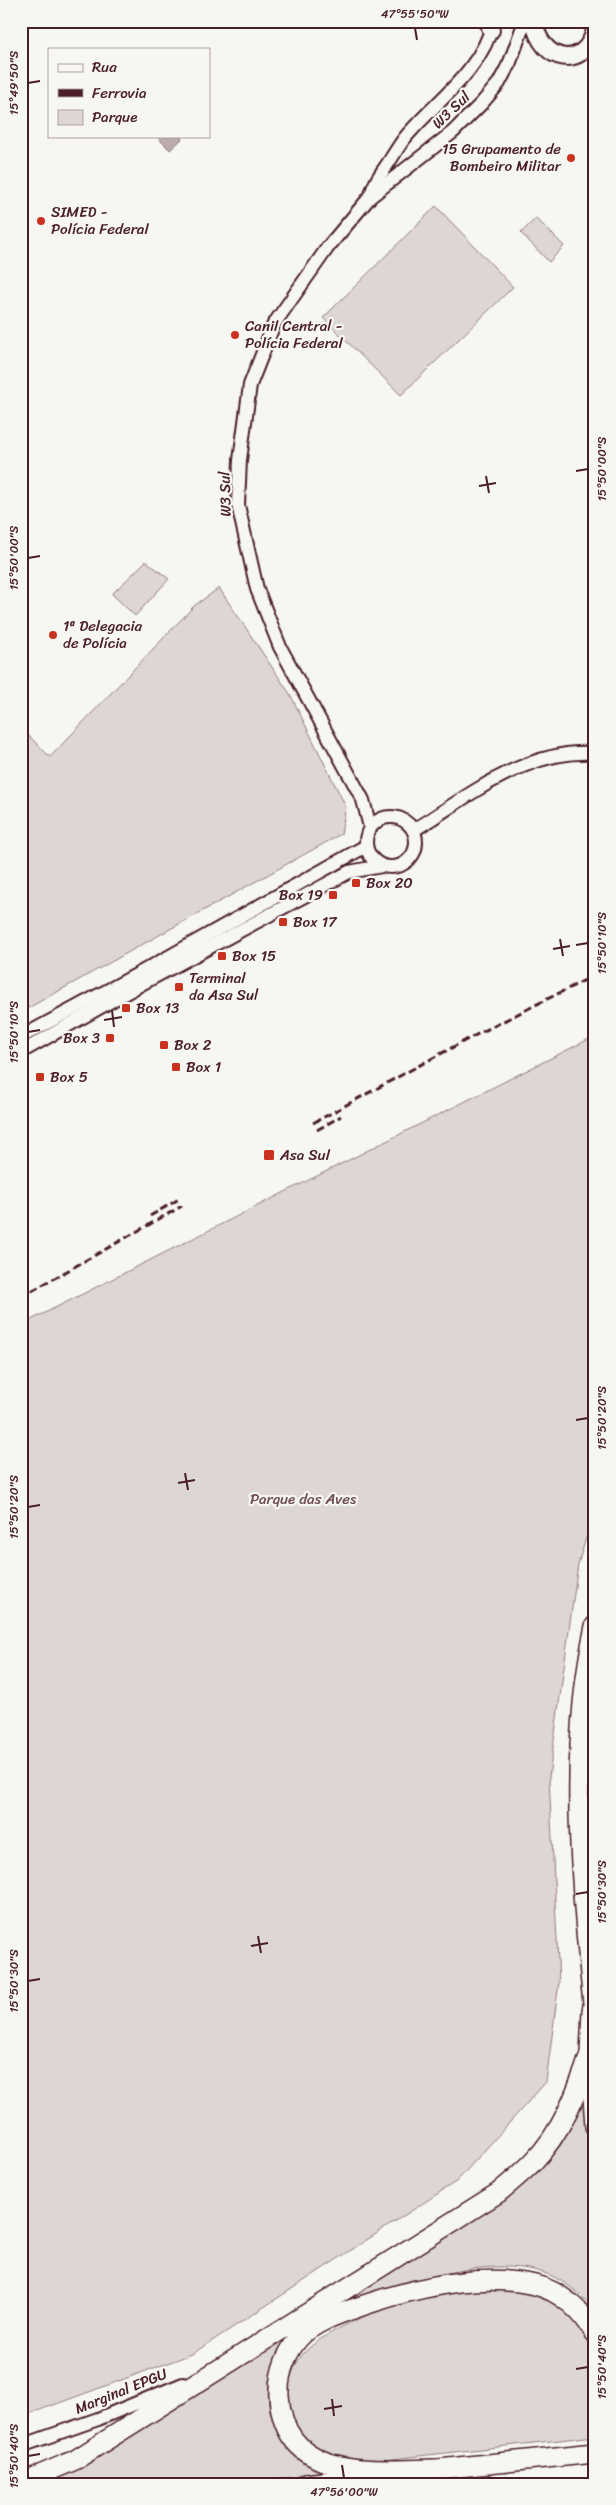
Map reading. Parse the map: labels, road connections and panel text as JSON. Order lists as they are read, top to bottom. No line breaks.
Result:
{"streets":{"street":["W3 Sul","Marginal EPGU"]},"parks":["Parque das Aves"],"places":{"other":["15 Grupamento de Bombeiro Militar","SIMED - Polícia Federal","Canil Central - Polícia Federal","1ª Delegacia de Polícia"],"transit":["Box 20","Box 19","Box 17","Box 15","Terminal da Asa Sul","Box 13","Box 3","Box 2","Box 1","Box 5","Asa Sul"]},"legend":["Rua","Ferrovia","Parque"],"coordinates":["47°55'50\"W","15°49'50\"S","15°50'00\"S","15°50'10\"S","15°50'20\"S","15°50'30\"S","15°50'40\"S","47°56'00\"W"]}
